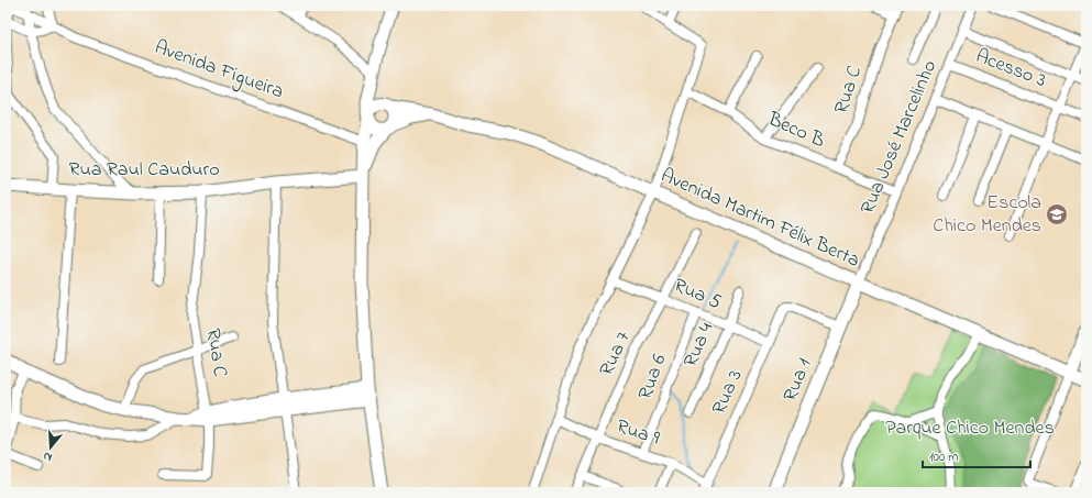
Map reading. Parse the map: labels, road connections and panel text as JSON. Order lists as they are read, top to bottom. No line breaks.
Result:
{"streets":{"street":["Acesso 3","Avenida Figueira","Rua C","Beco B","Rua José Marcelinho","Rua Raul Cauduro","Avenida Martim Félix Berta","Rua 5","Rua 4","Rua 7","Rua 6","Rua 1","Rua 3","Rua 9"]},"crossings":[["Acesso 3","Rua José Marcelinho"],["Avenida Figueira","Avenida Martim Félix Berta"],["Rua C","Beco B"],["Rua C","Rua Raul Cauduro"],["Beco B","Rua José Marcelinho"],["Rua José Marcelinho","Avenida Martim Félix Berta"],["Rua José Marcelinho","Rua 1"],["Rua Raul Cauduro","Avenida Martim Félix Berta"],["Avenida Martim Félix Berta","Rua 1"],["Rua 5","Rua 4"],["Rua 5","Rua 7"],["Rua 5","Rua 6"],["Rua 5","Rua 3"],["Rua 7","Rua 9"],["Rua 6","Rua 9"],["Rua 1","Rua 3"],["Rua 3","Rua 9"]],"parks":["Parque Chico Mendes"],"places":{"school or university":["Escola Chico Mendes"]},"scale_bar":"100 m","north":"bottom"}
